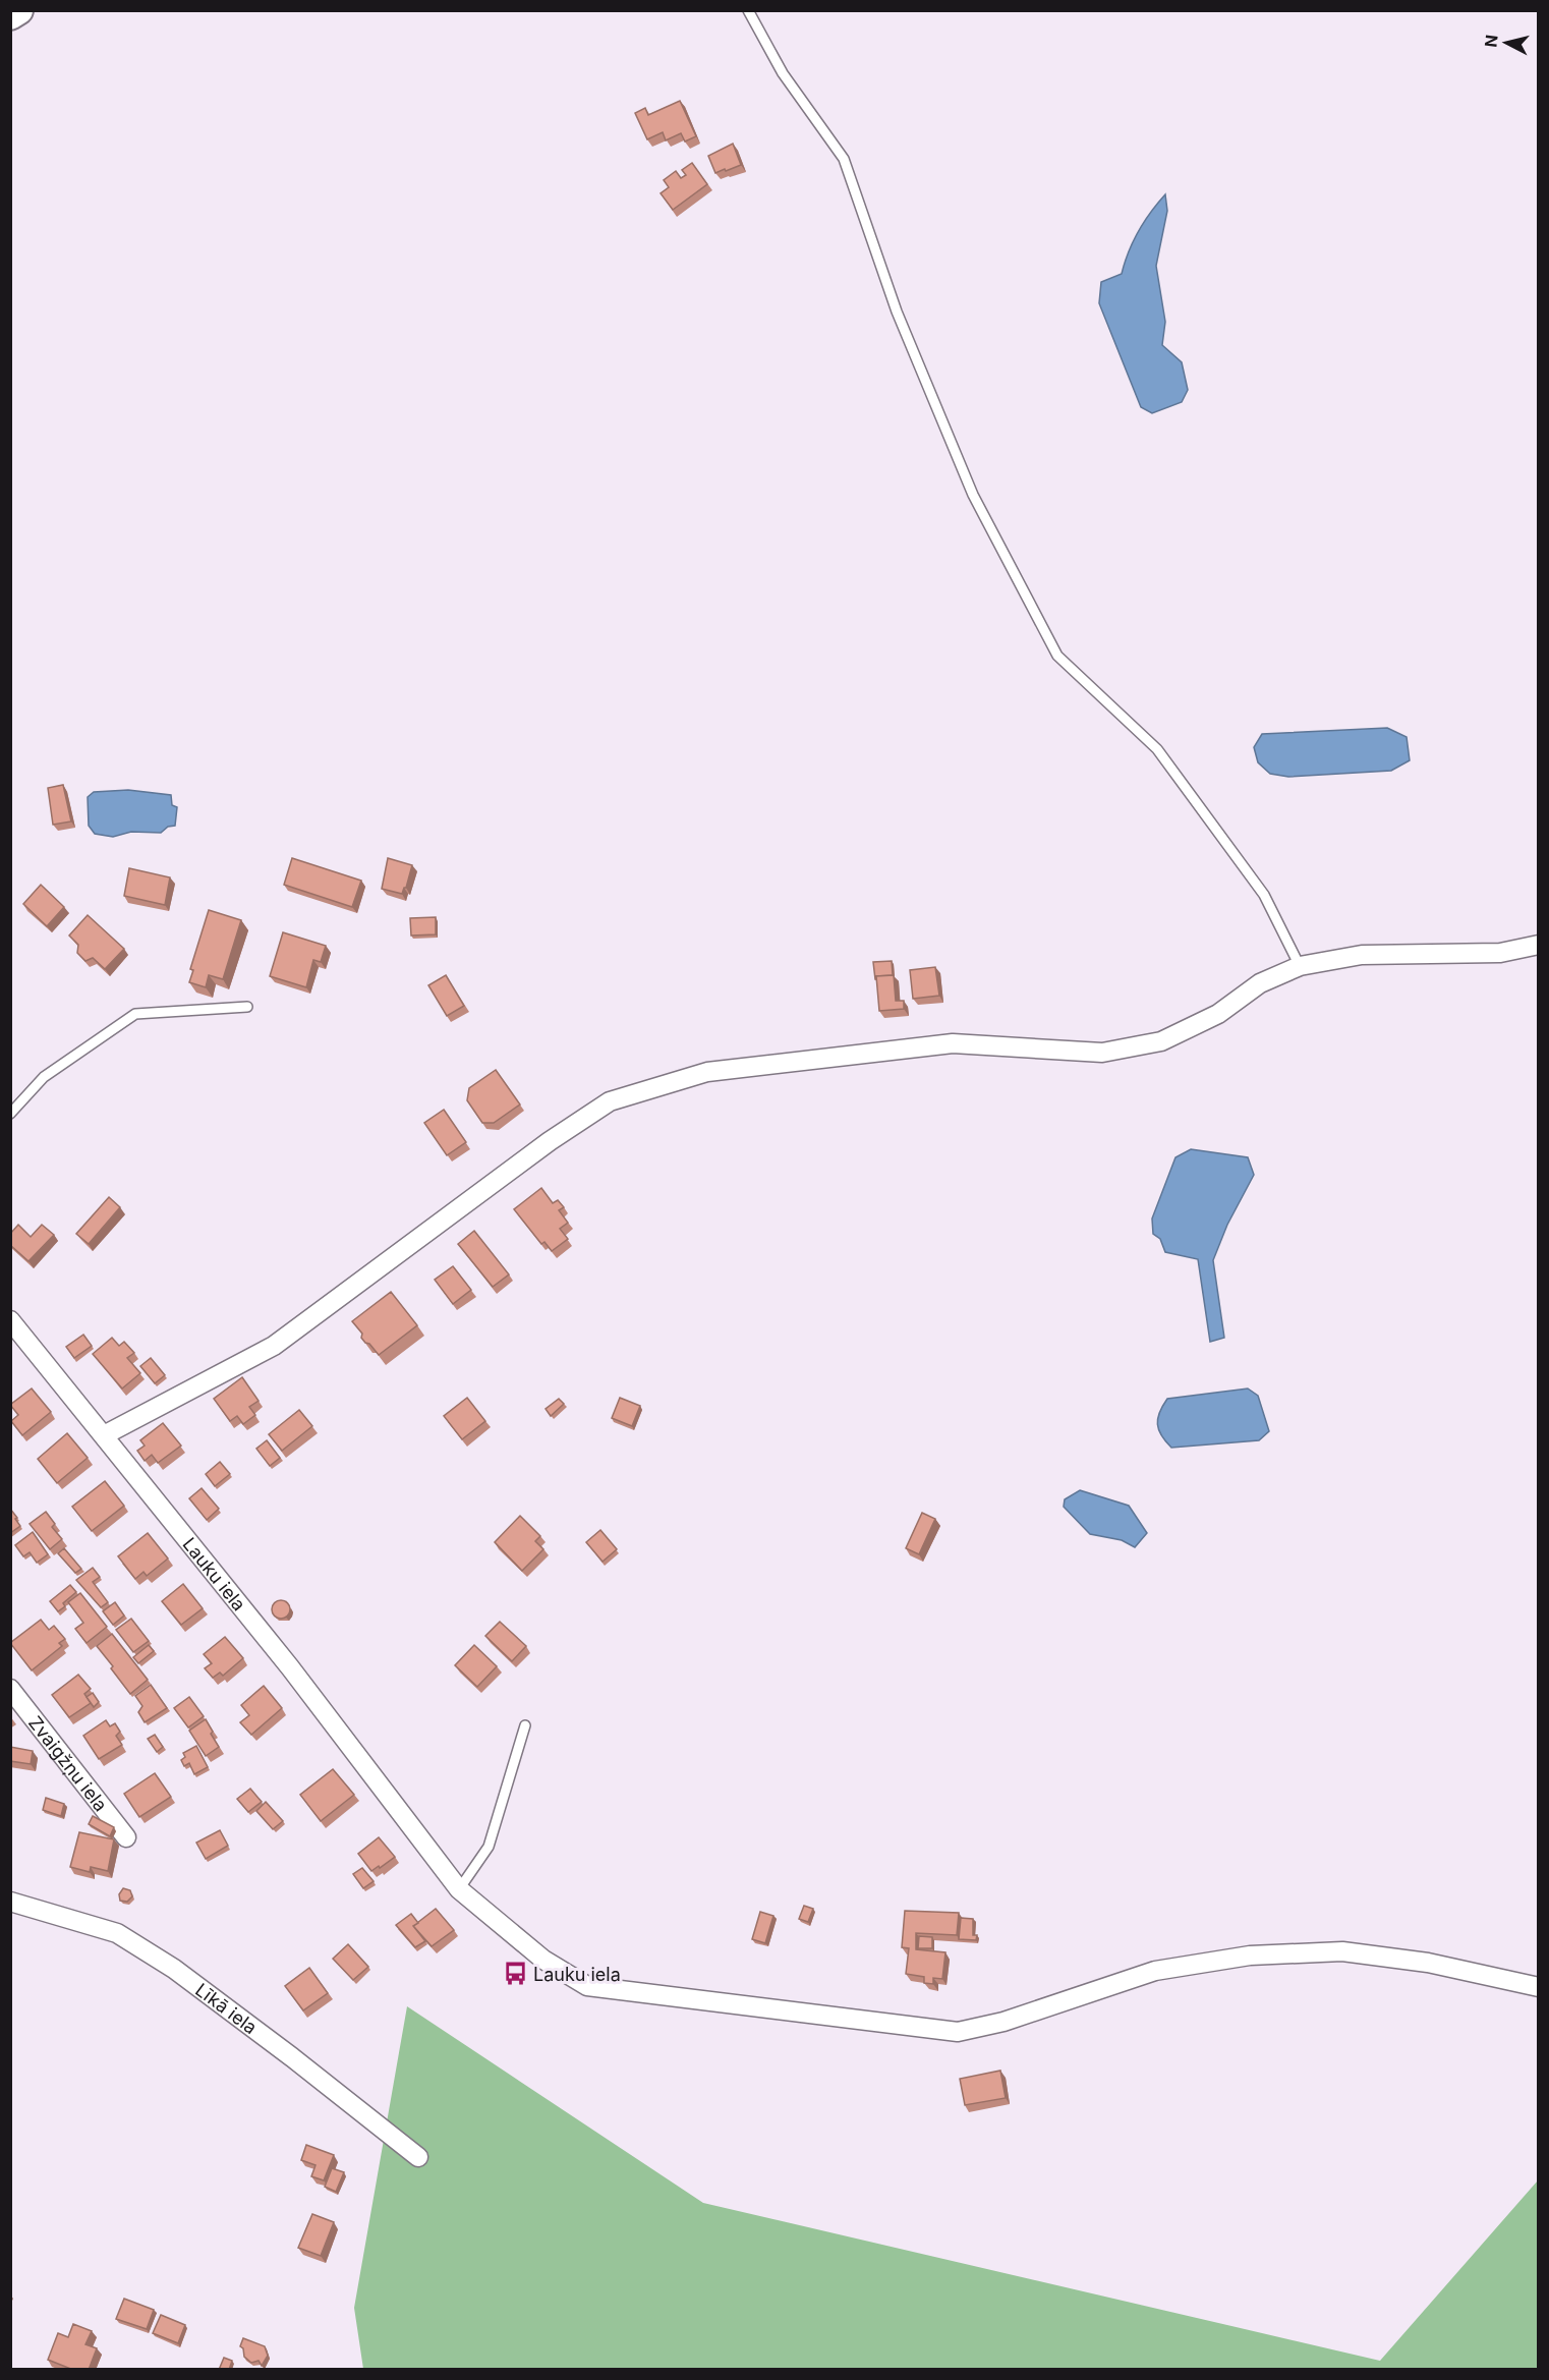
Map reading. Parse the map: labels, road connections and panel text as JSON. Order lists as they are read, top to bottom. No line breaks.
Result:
{"streets":{"street":["Lauku iela","Zvaigžņu iela","Līkā iela"]},"places":{"bus stop":["Lauku iela"]},"north":"left"}
